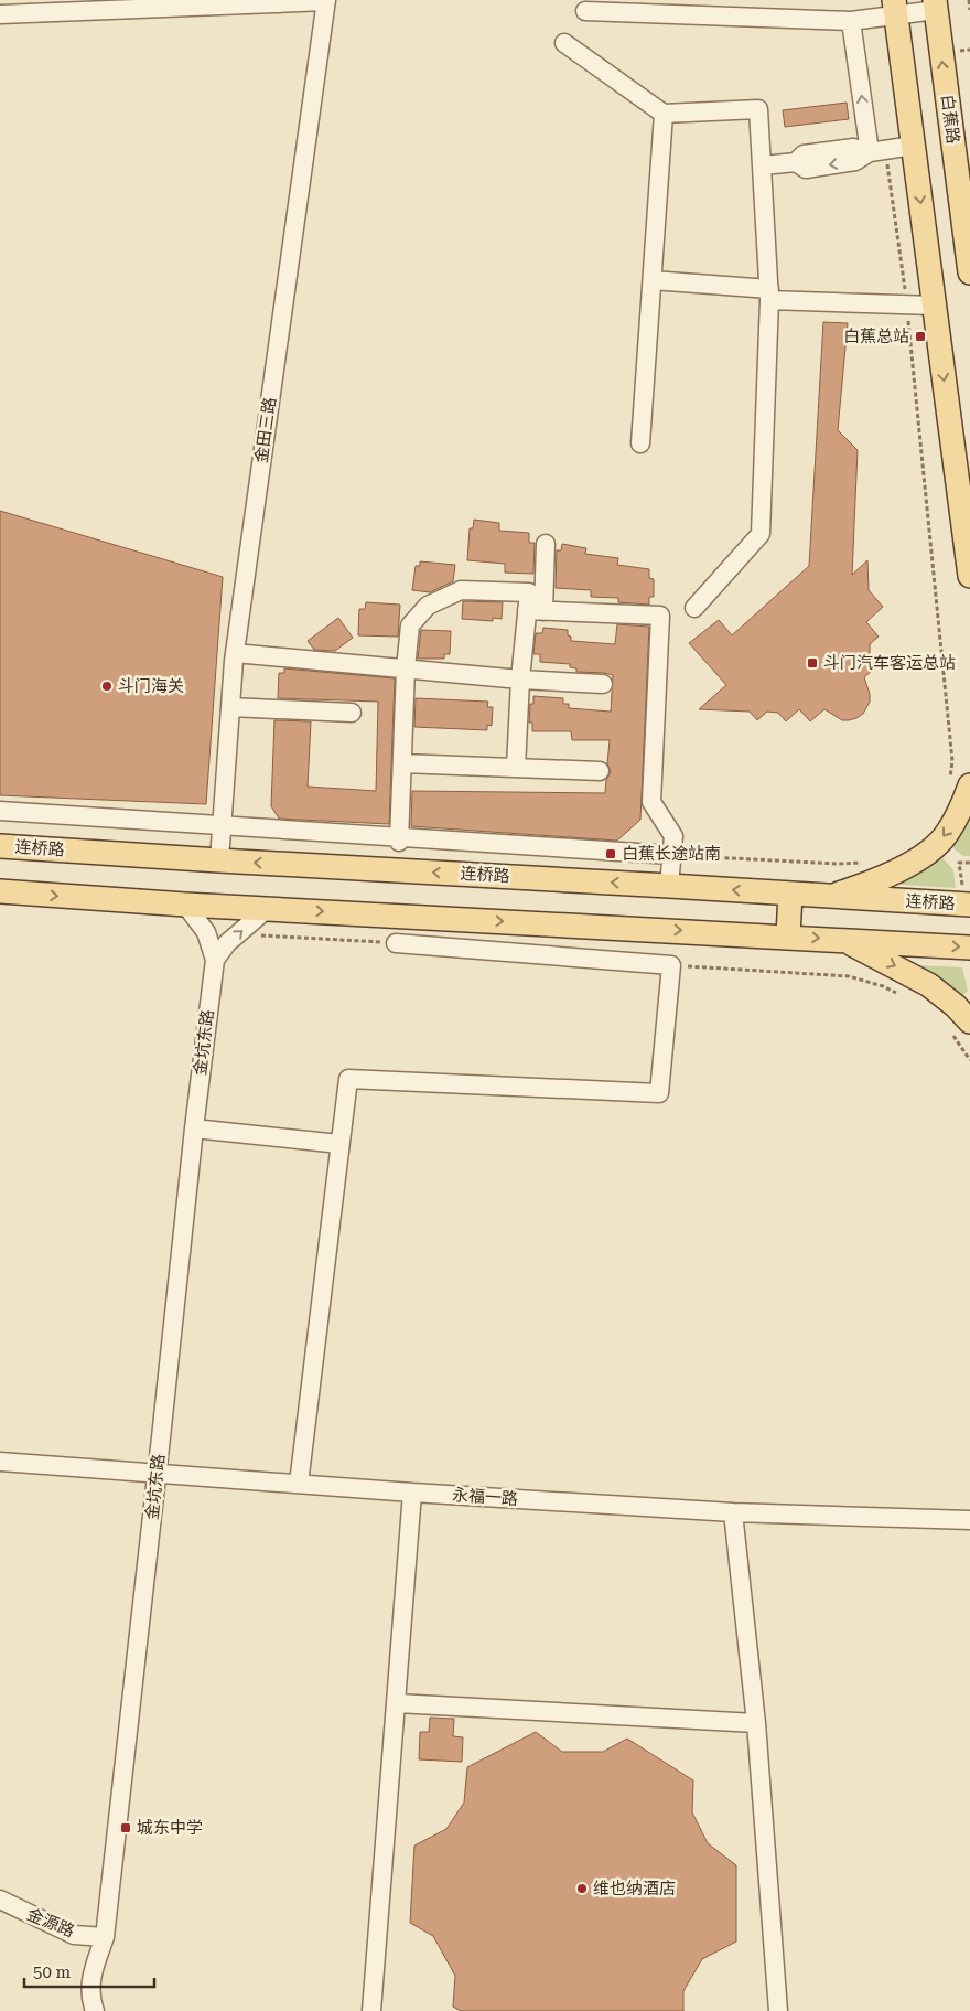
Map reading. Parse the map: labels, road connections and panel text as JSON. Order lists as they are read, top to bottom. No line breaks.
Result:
{"streets":{"main road":["白蕉路","连桥路"],"street":["金田三路","金坑东路","永福一路","金源路"]},"crossings":[["金田三路","连桥路"],["金坑东路","永福一路"],["金坑东路","金源路"]],"places":{"transit":["白蕉总站","斗门汽车客运总站","白蕉长途站南","城东中学"],"other":["斗门海关","维也纳酒店"]},"scale_bar":"50 m"}
